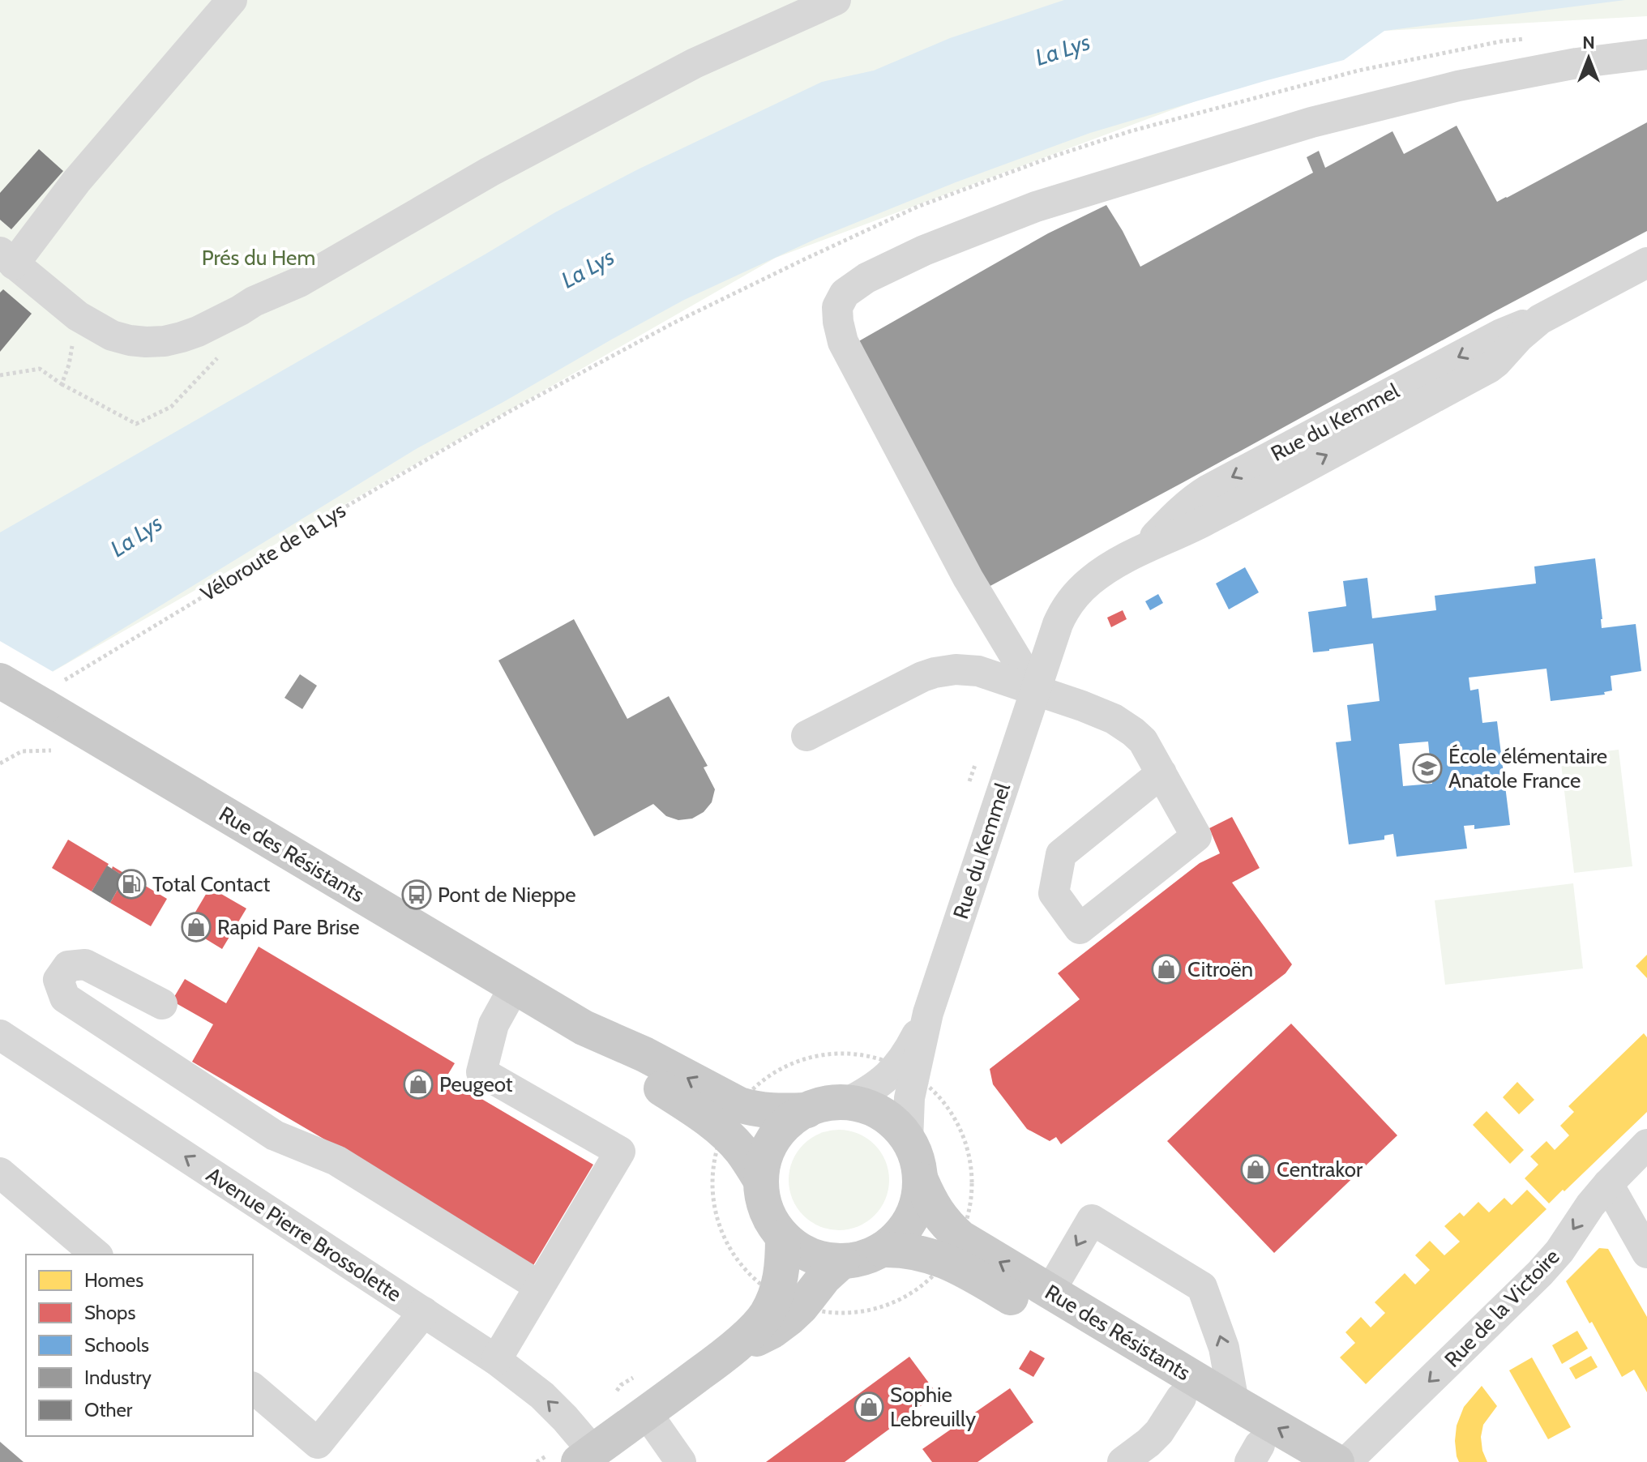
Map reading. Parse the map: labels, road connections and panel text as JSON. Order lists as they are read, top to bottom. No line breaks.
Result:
{"streets":{"main road":["Rue des Résistants"],"street":["Rue du Kemmel","Avenue Pierre Brossolette","Rue de la Victoire"],"path":["Véloroute de la Lys"]},"crossings":[["Rue du Kemmel","Rue des Résistants"],["Véloroute de la Lys","Rue des Résistants"]],"one_way":["Avenue Pierre Brossolette","Rue de la Victoire"],"water":["La Lys"],"parks":["Prés du Hem"],"places":{"school or university":["École élémentaire Anatole France"],"fuel station":["Total Contact"],"bus stop":["Pont de Nieppe"],"shop":["Rapid Pare Brise","Citroën","Peugeot","Centrakor","Sophie Lebreuilly"]},"legend":["Homes","Shops","Schools","Industry","Other"],"north":"top"}
